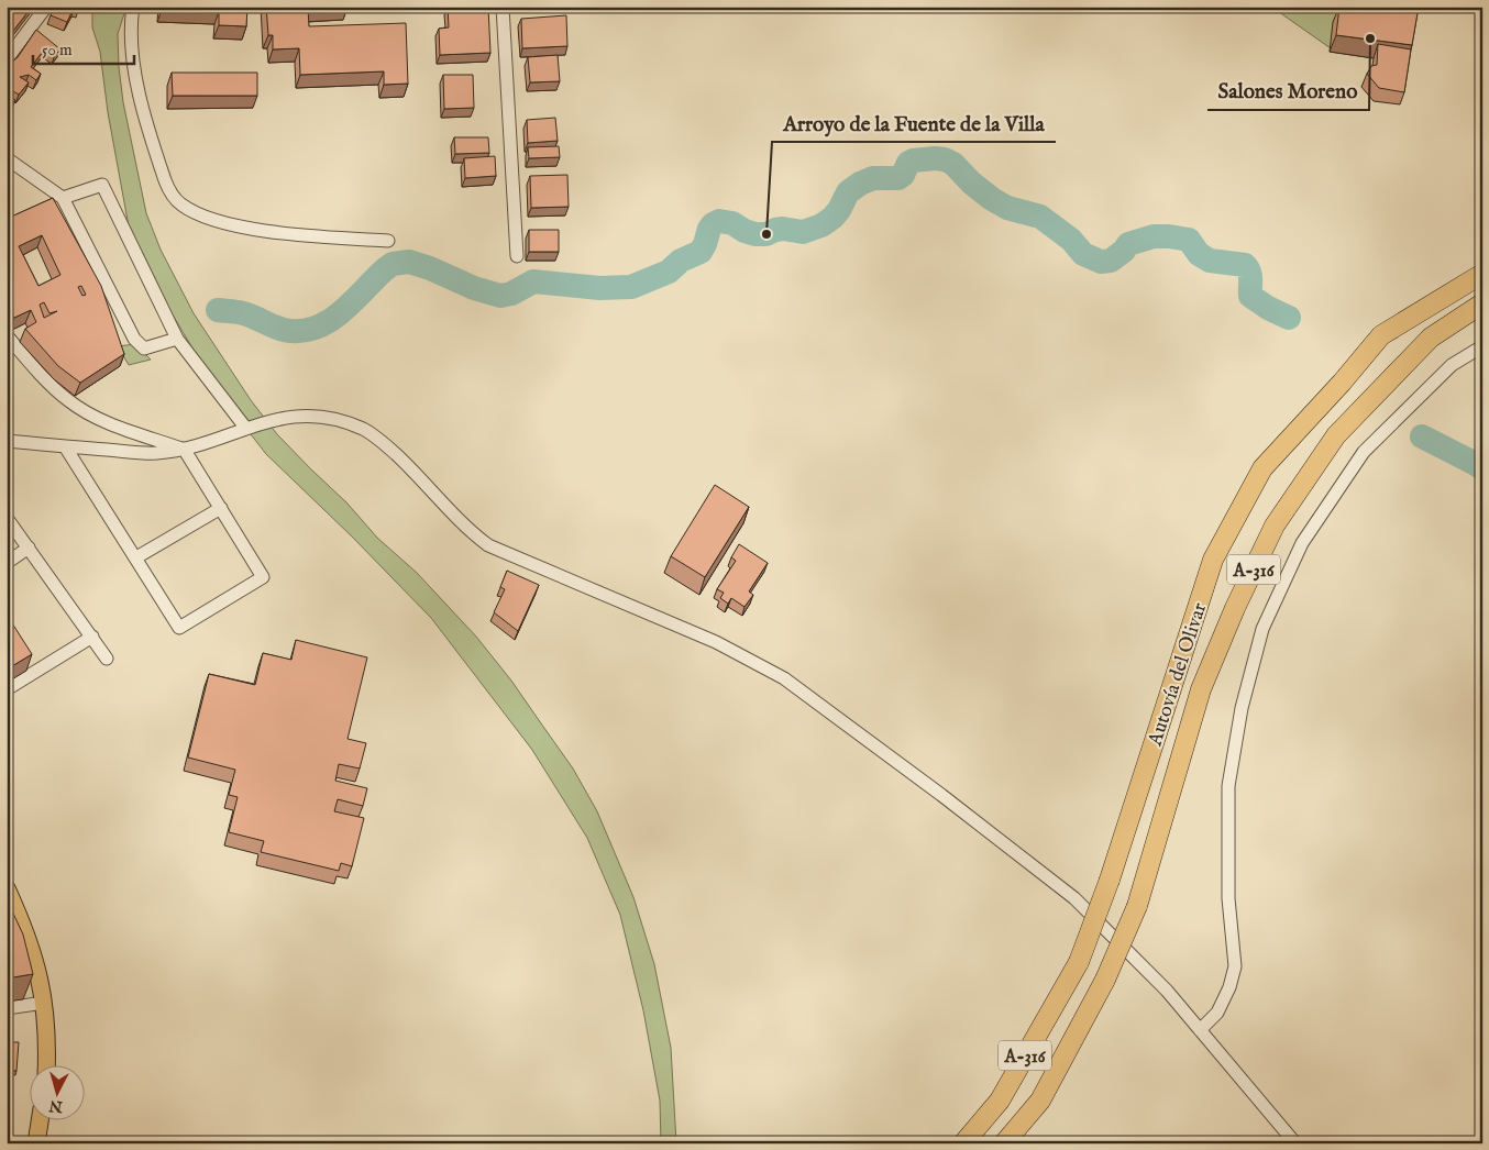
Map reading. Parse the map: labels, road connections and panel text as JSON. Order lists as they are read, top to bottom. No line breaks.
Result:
{"streets":{"highway":["A-316","Autovía del Olivar"]},"places":["Salones Moreno","Arroyo de la Fuente de la Villa"],"scale_bar":"50 m","north":"bottom"}
